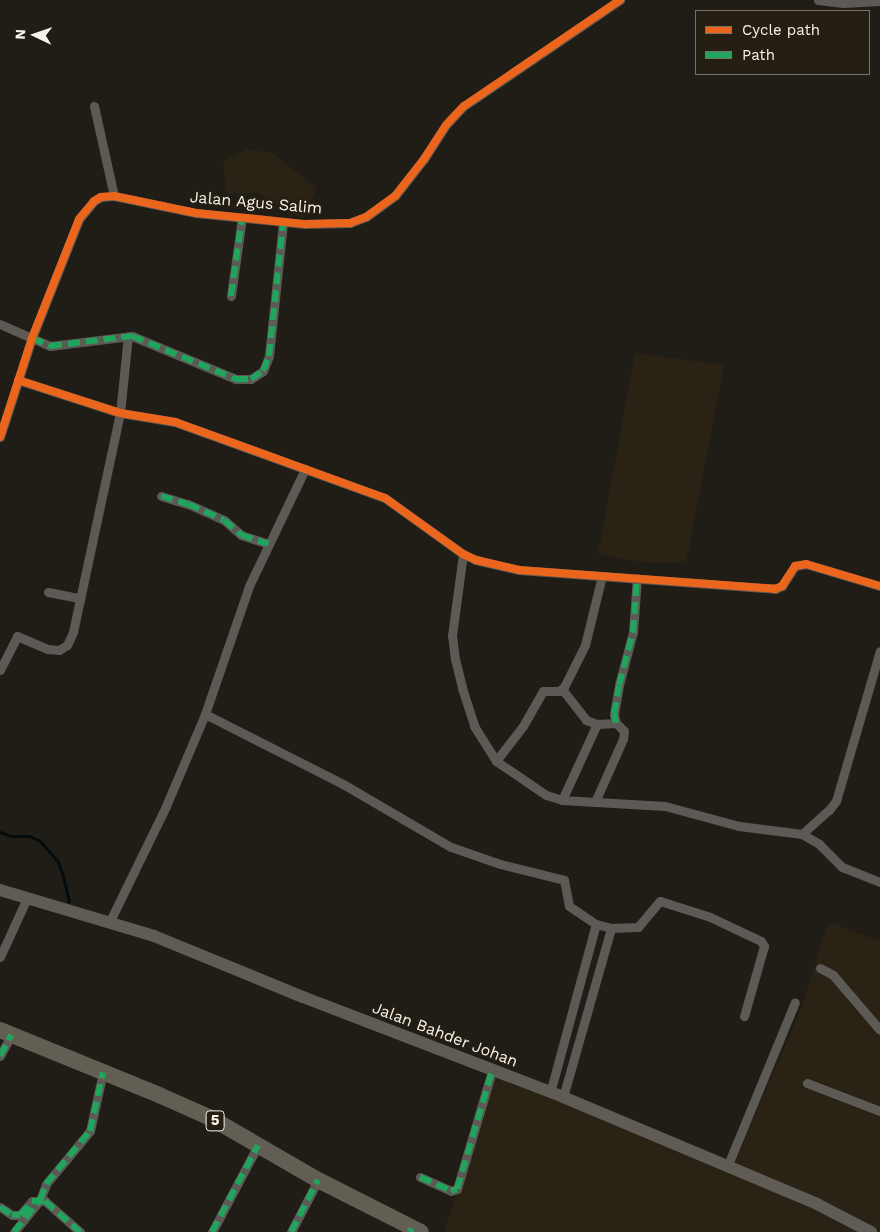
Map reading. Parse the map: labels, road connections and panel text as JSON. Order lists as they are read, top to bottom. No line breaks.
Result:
{"streets":{"highway":["5"],"main road":["Jalan Bahder Johan"],"street":["Jalan Agus Salim"]},"legend":["Cycle path","Path"],"north":"left"}
